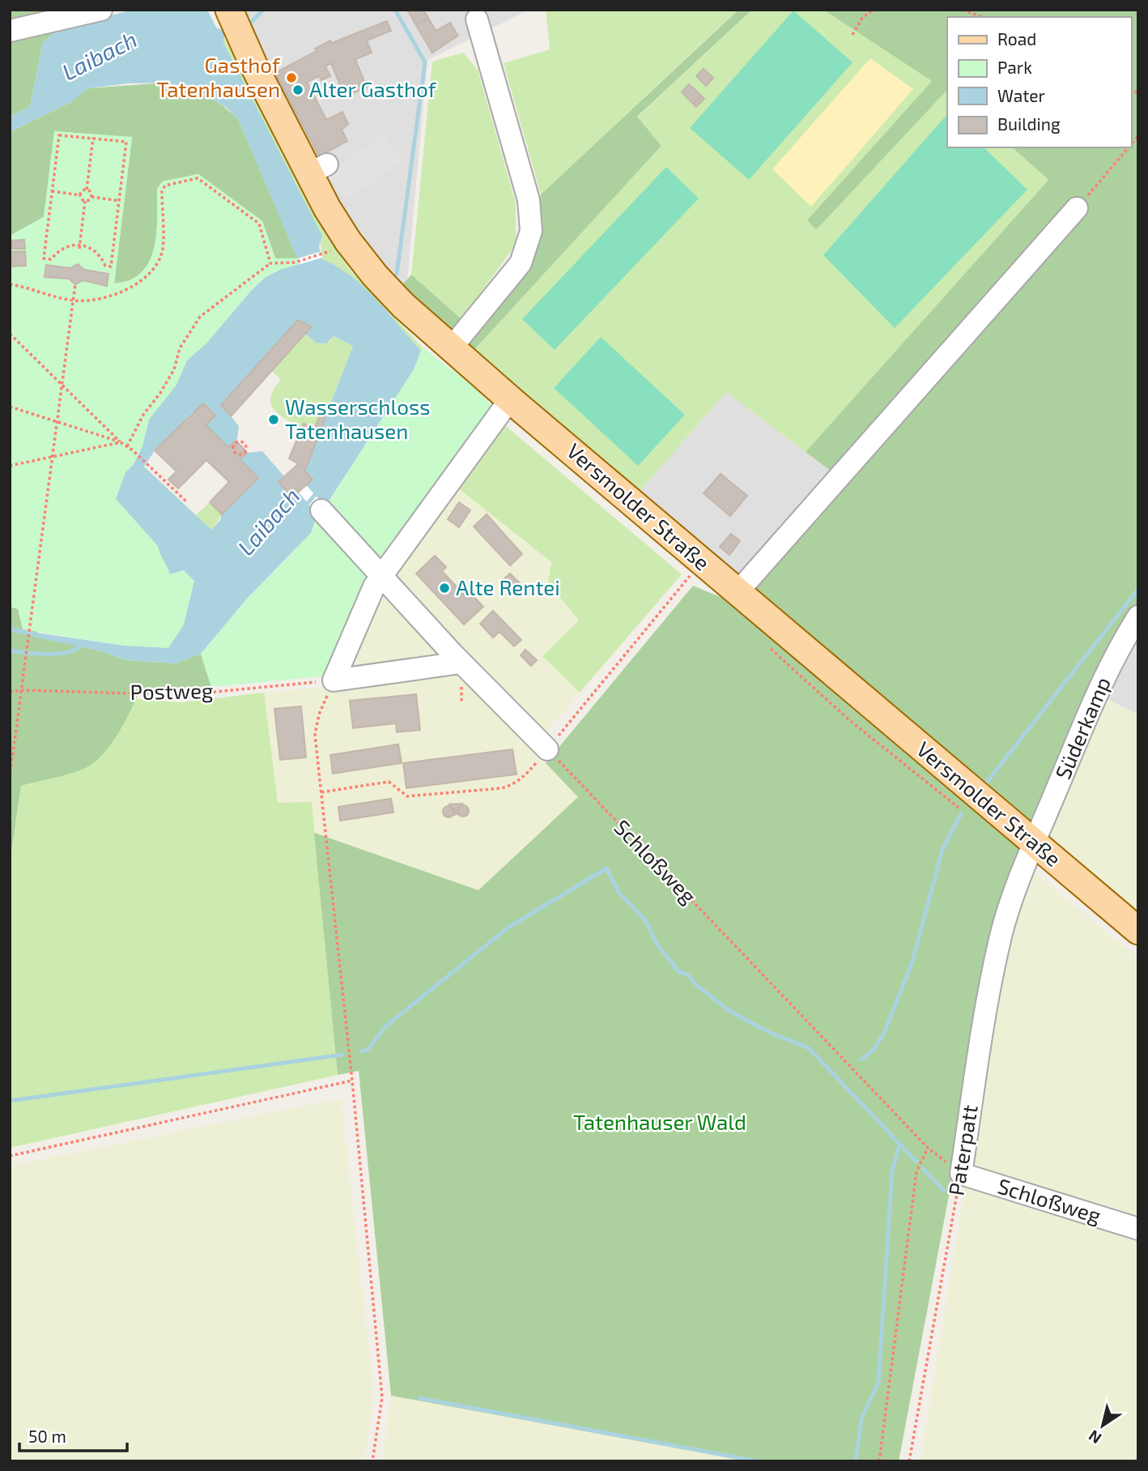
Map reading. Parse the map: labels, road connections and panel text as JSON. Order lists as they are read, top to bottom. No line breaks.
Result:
{"streets":{"main road":["Versmolder Straße"],"street":["Süderkamp","Schloßweg","Paterpatt"],"path":["Postweg"]},"crossings":[["Versmolder Straße","Süderkamp"],["Versmolder Straße","Paterpatt"],["Süderkamp","Paterpatt"],["Schloßweg","Paterpatt"]],"water":["Laibach"],"parks":["Tatenhauser Wald"],"places":["Gasthof Tatenhausen","Alter Gasthof","Wasserschloss Tatenhausen","Alte Rentei"],"legend":["Road","Park","Water","Building"],"scale_bar":"50 m","north":"bottom left"}
